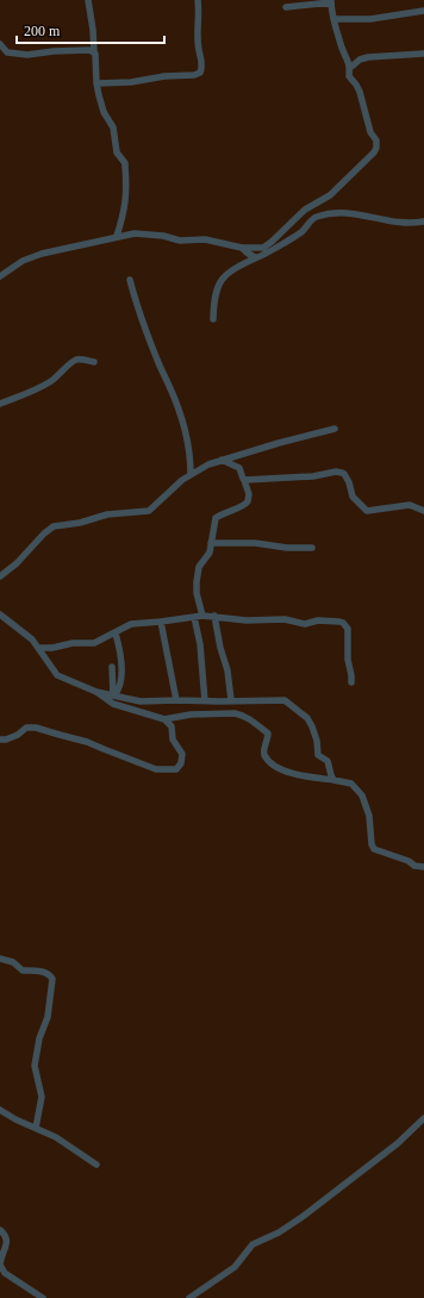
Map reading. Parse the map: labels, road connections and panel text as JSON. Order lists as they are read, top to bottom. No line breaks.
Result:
{"scale_bar":"200 m"}
